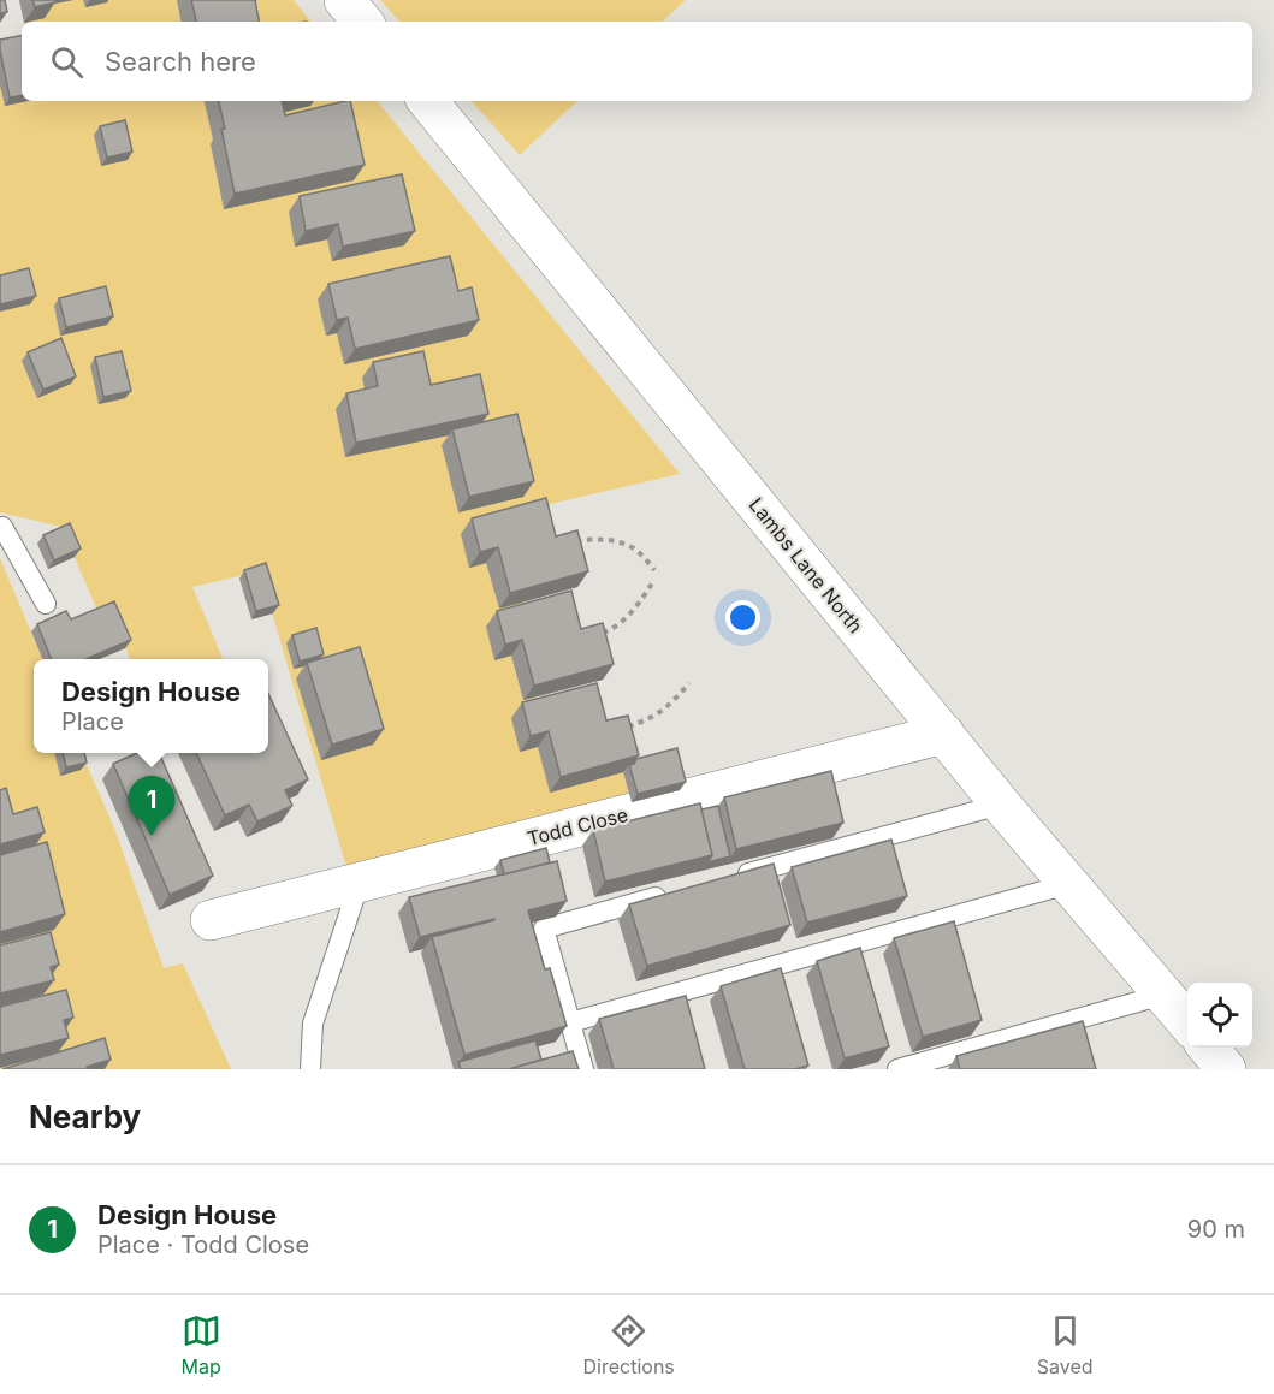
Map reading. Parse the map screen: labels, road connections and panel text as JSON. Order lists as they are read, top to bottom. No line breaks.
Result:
{"streets":{"street":["Lambs Lane North","Todd Close"]},"crossings":[["Lambs Lane North","Todd Close"]],"page":{"search":"Search here","popup":["Design House","Place"],"pins":"1","heading":"Nearby","list":[{"mark":"1","name":"Design House","note":"Place · Todd Close","value":"90 m"}],"nav":["Map","Directions","Saved"]}}
